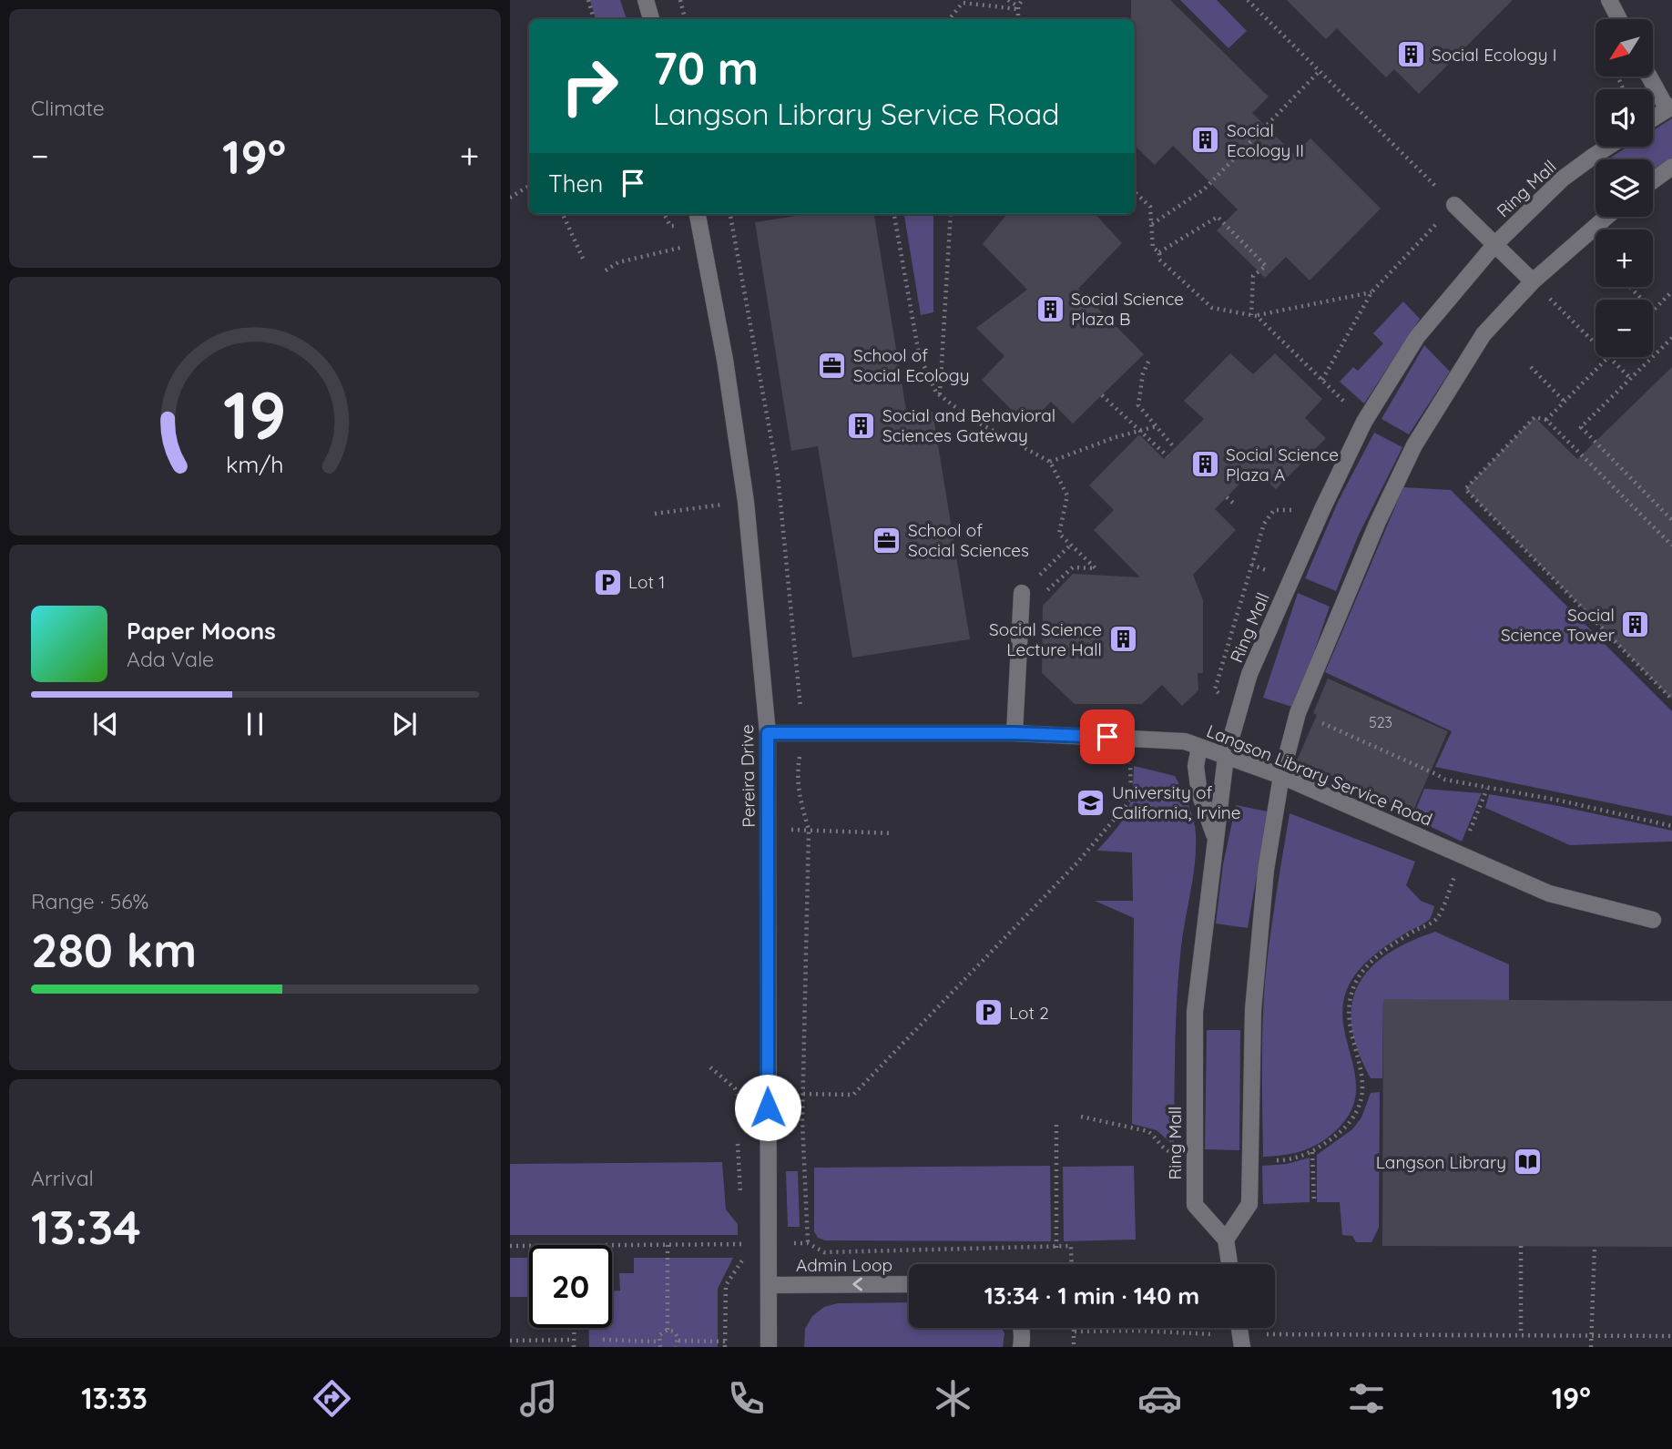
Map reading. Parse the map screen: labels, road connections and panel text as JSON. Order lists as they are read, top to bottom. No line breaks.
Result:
{"streets":{"street":["Ring Mall","Langson Library Service Road","Pereira Drive","Admin Loop"]},"crossings":[["Ring Mall","Langson Library Service Road"],["Langson Library Service Road","Pereira Drive"],["Pereira Drive","Admin Loop"]],"one_way":["Admin Loop"],"places":{"building":["Social Ecology I","Social Ecology II","Social Science Plaza B","Social and Behavioral Sciences Gateway","Social Science Plaza A","Social Science Tower","Social Science Lecture Hall"],"office":["School of Social Ecology","School of Social Sciences"],"parking":["Lot 1","Lot 2"],"school or university":["University of California, Irvine"],"library":["Langson Library"]},"house_numbers":["523"],"north":"bottom left","page":{"tile":["Climate",["Range · 56%","280 km"],["Arrival","13:34"]],"map_buttons":["+","−"],"turn":["70 m","Langson Library Service Road"],"heat":["−","19°","+"],"then":"Then","song":["Paper Moons","Ada Vale"],"limit":"20","trip":"13:34 · 1 min · 140 m","tabs":["13:33","19°"],"gauge":["19","km/h"]}}
